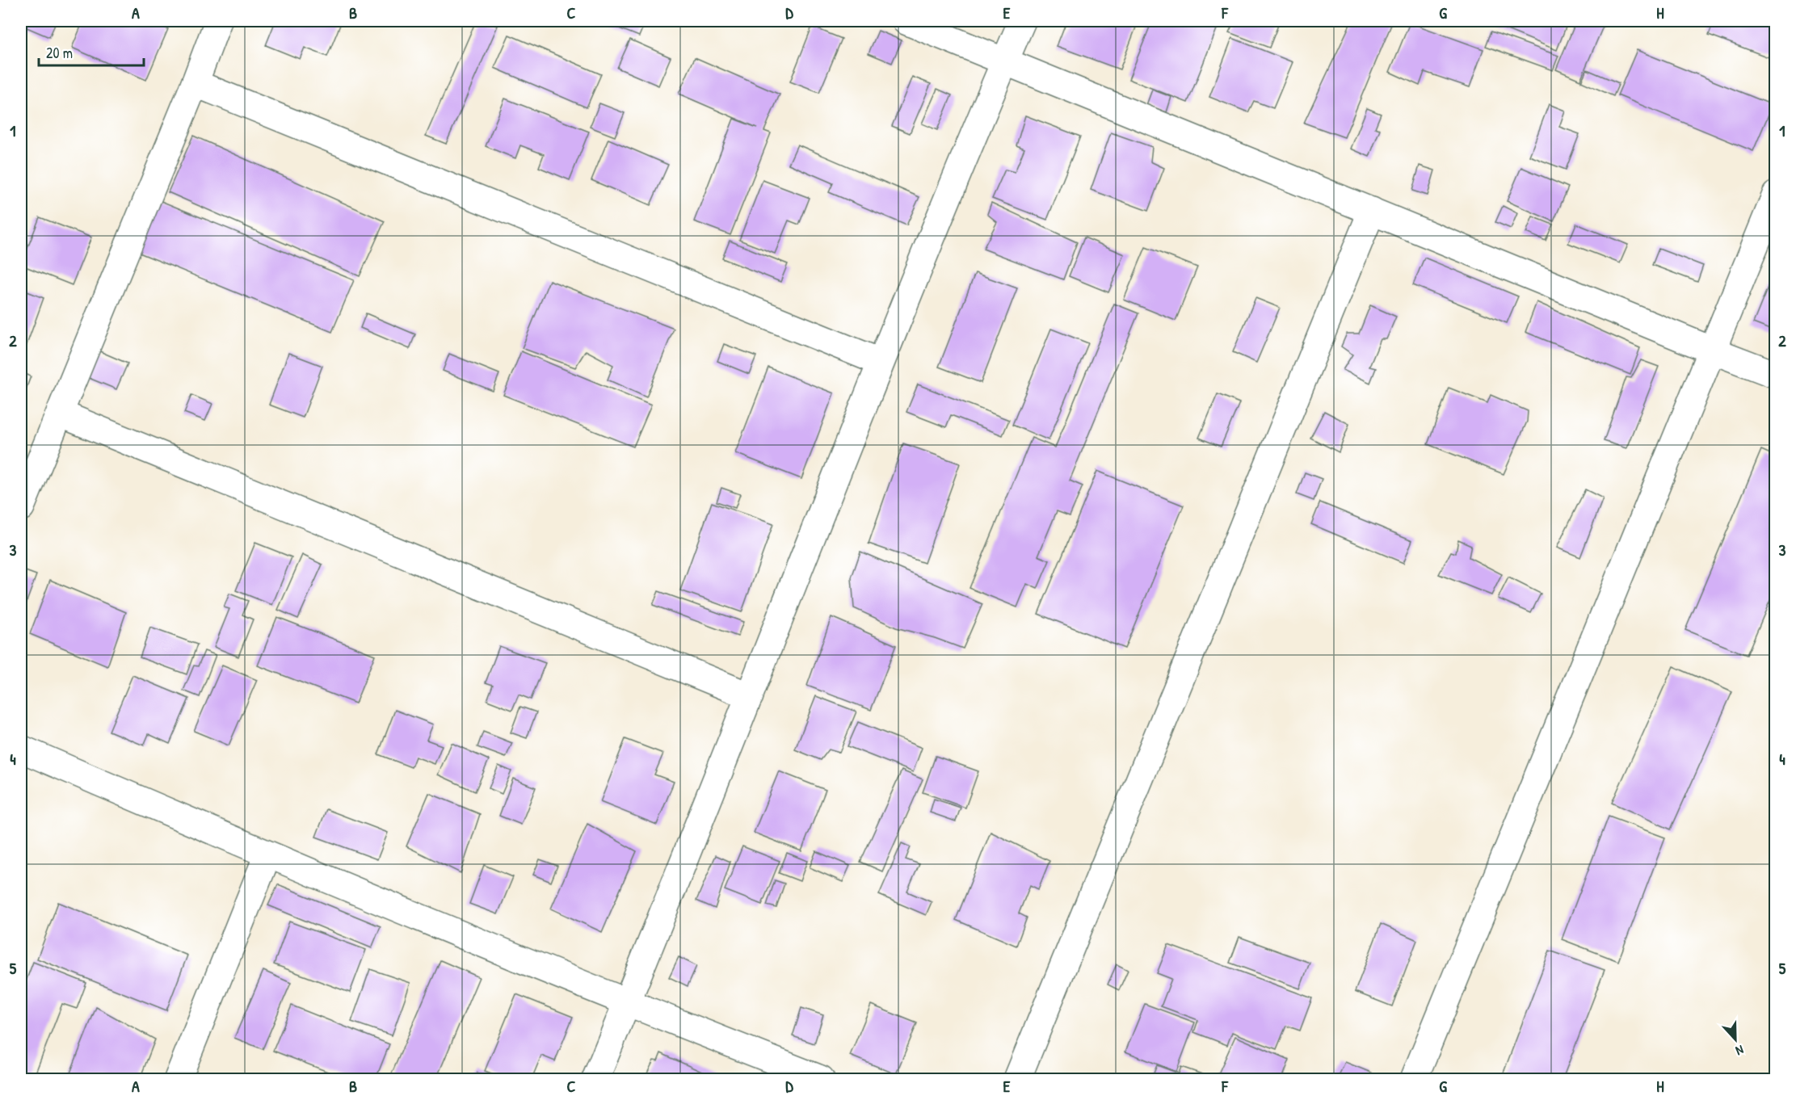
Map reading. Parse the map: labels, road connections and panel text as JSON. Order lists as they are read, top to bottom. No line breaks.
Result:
{"scale_bar":"20 m","north":"bottom","grid":{"columns":["A","B","C","D","E","F","G","H"],"rows":["1","2","3","4","5"]}}
